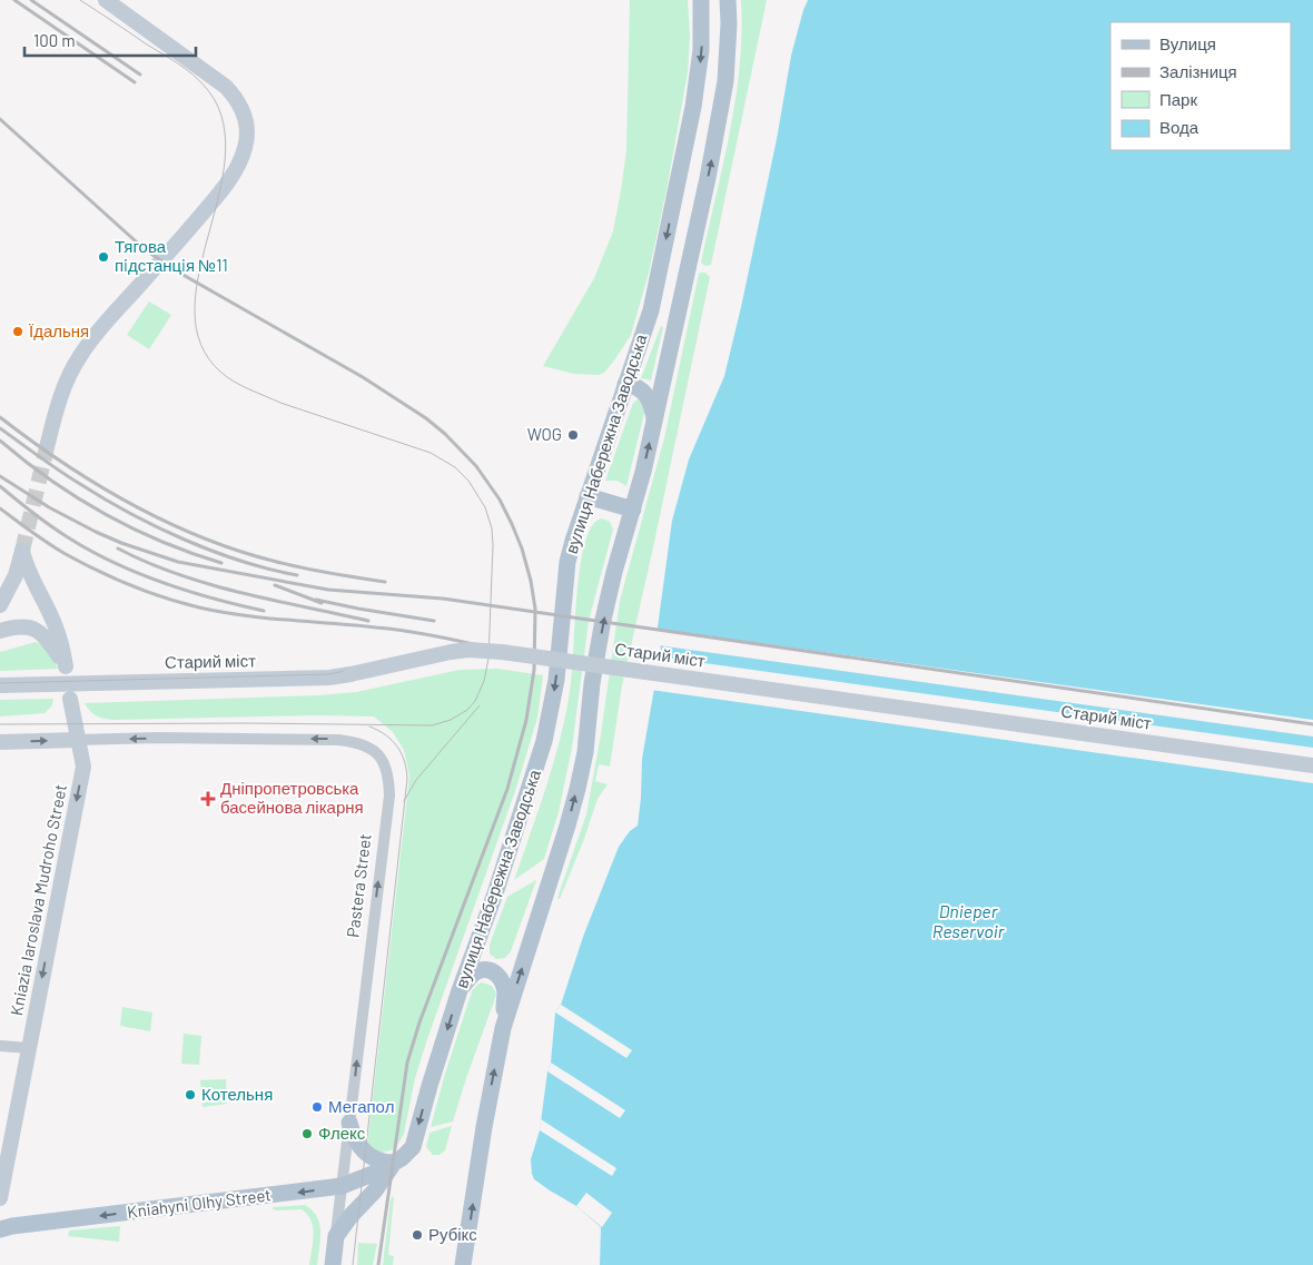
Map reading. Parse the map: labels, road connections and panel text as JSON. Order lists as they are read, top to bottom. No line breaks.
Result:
{"streets":{"main road":["вулиця Набережна Заводська","Старий міст","Pastera Street","Kniazia Iaroslava Mudroho Street","Kniahyni Olhy Street"]},"crossings":[["вулиця Набережна Заводська","Kniahyni Olhy Street"],["Pastera Street","Kniazia Iaroslava Mudroho Street"],["Pastera Street","Kniahyni Olhy Street"]],"one_way":["Kniazia Iaroslava Mudroho Street","Kniahyni Olhy Street"],"water":["Dnieper Reservoir"],"places":{"other":["Тягова пiдстанцiя №11","Їдальня","WOG","Котельня","Мегапол","Флекс","Рубікс"],"health":["Дніпропетровська басейнова лікарня"]},"legend":["Вулиця","Залізниця","Парк","Вода"],"scale_bar":"100 m"}
